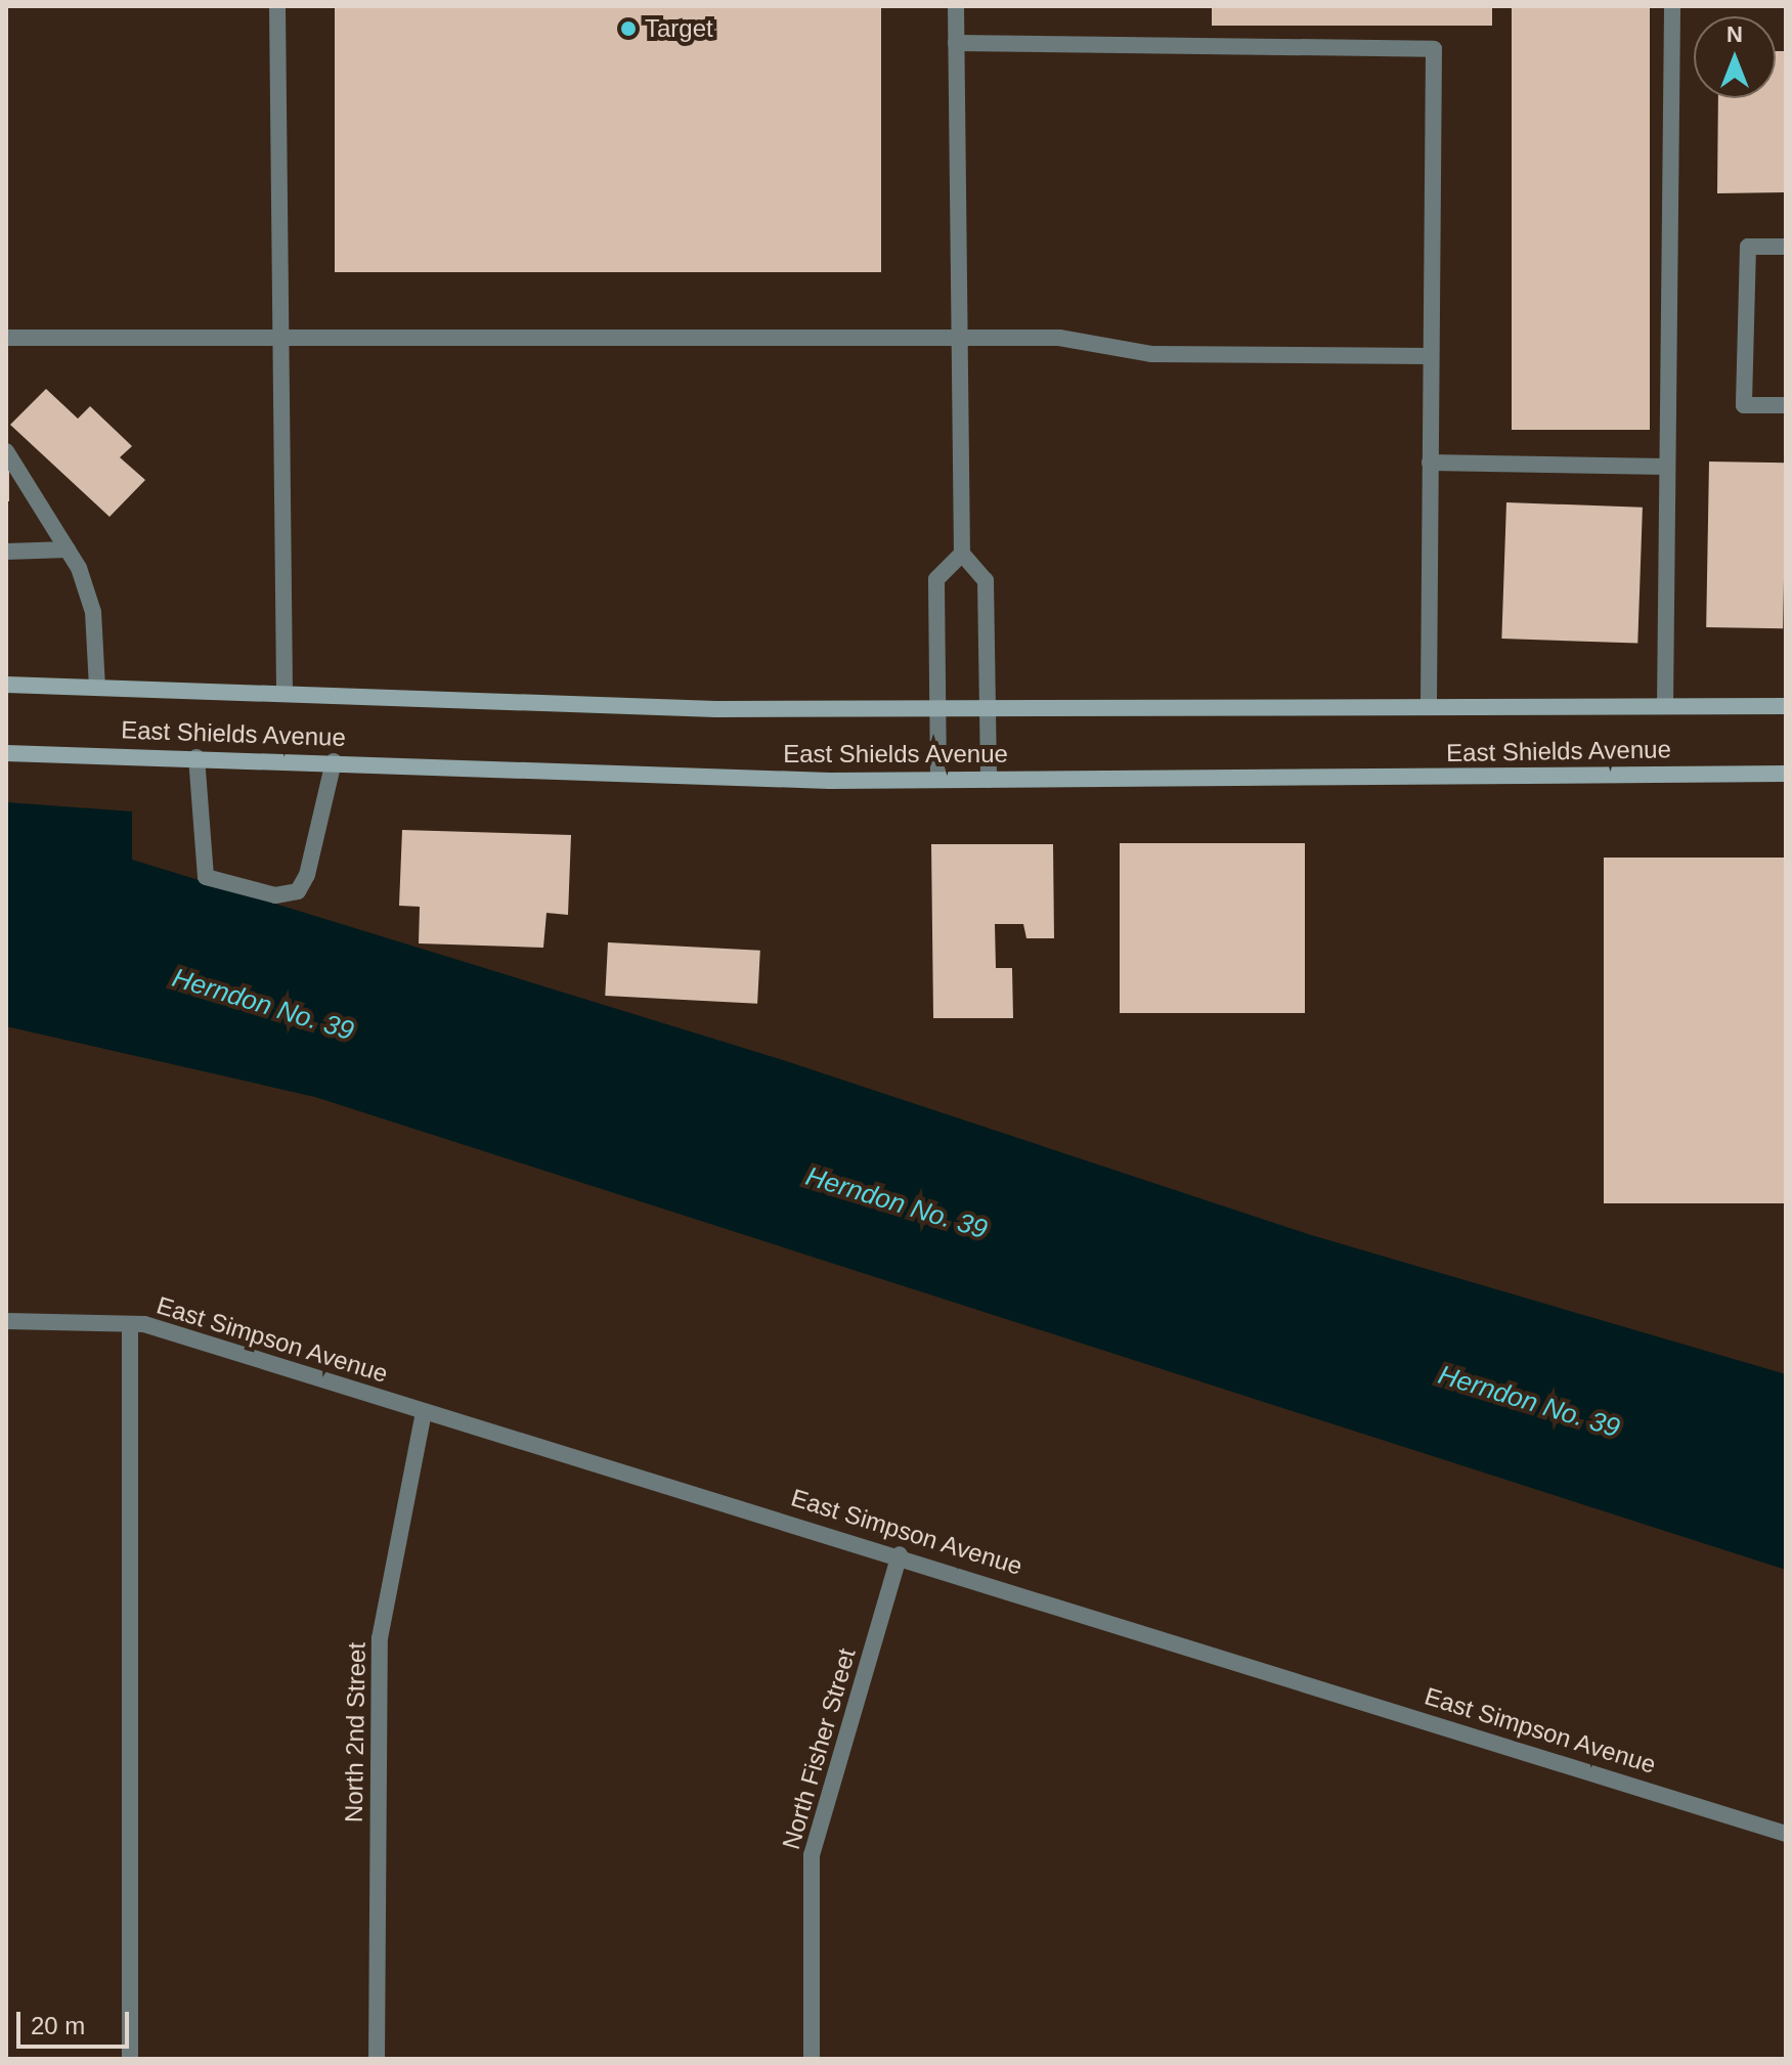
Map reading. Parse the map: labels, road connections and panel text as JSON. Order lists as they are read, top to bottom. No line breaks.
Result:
{"streets":{"main road":["East Shields Avenue"],"street":["East Simpson Avenue","North 2nd Street","North Fisher Street"]},"crossings":[["East Simpson Avenue","North 2nd Street"],["East Simpson Avenue","North Fisher Street"]],"water":["Herndon No. 39"],"places":["Target"],"scale_bar":"20 m","north":"top"}
